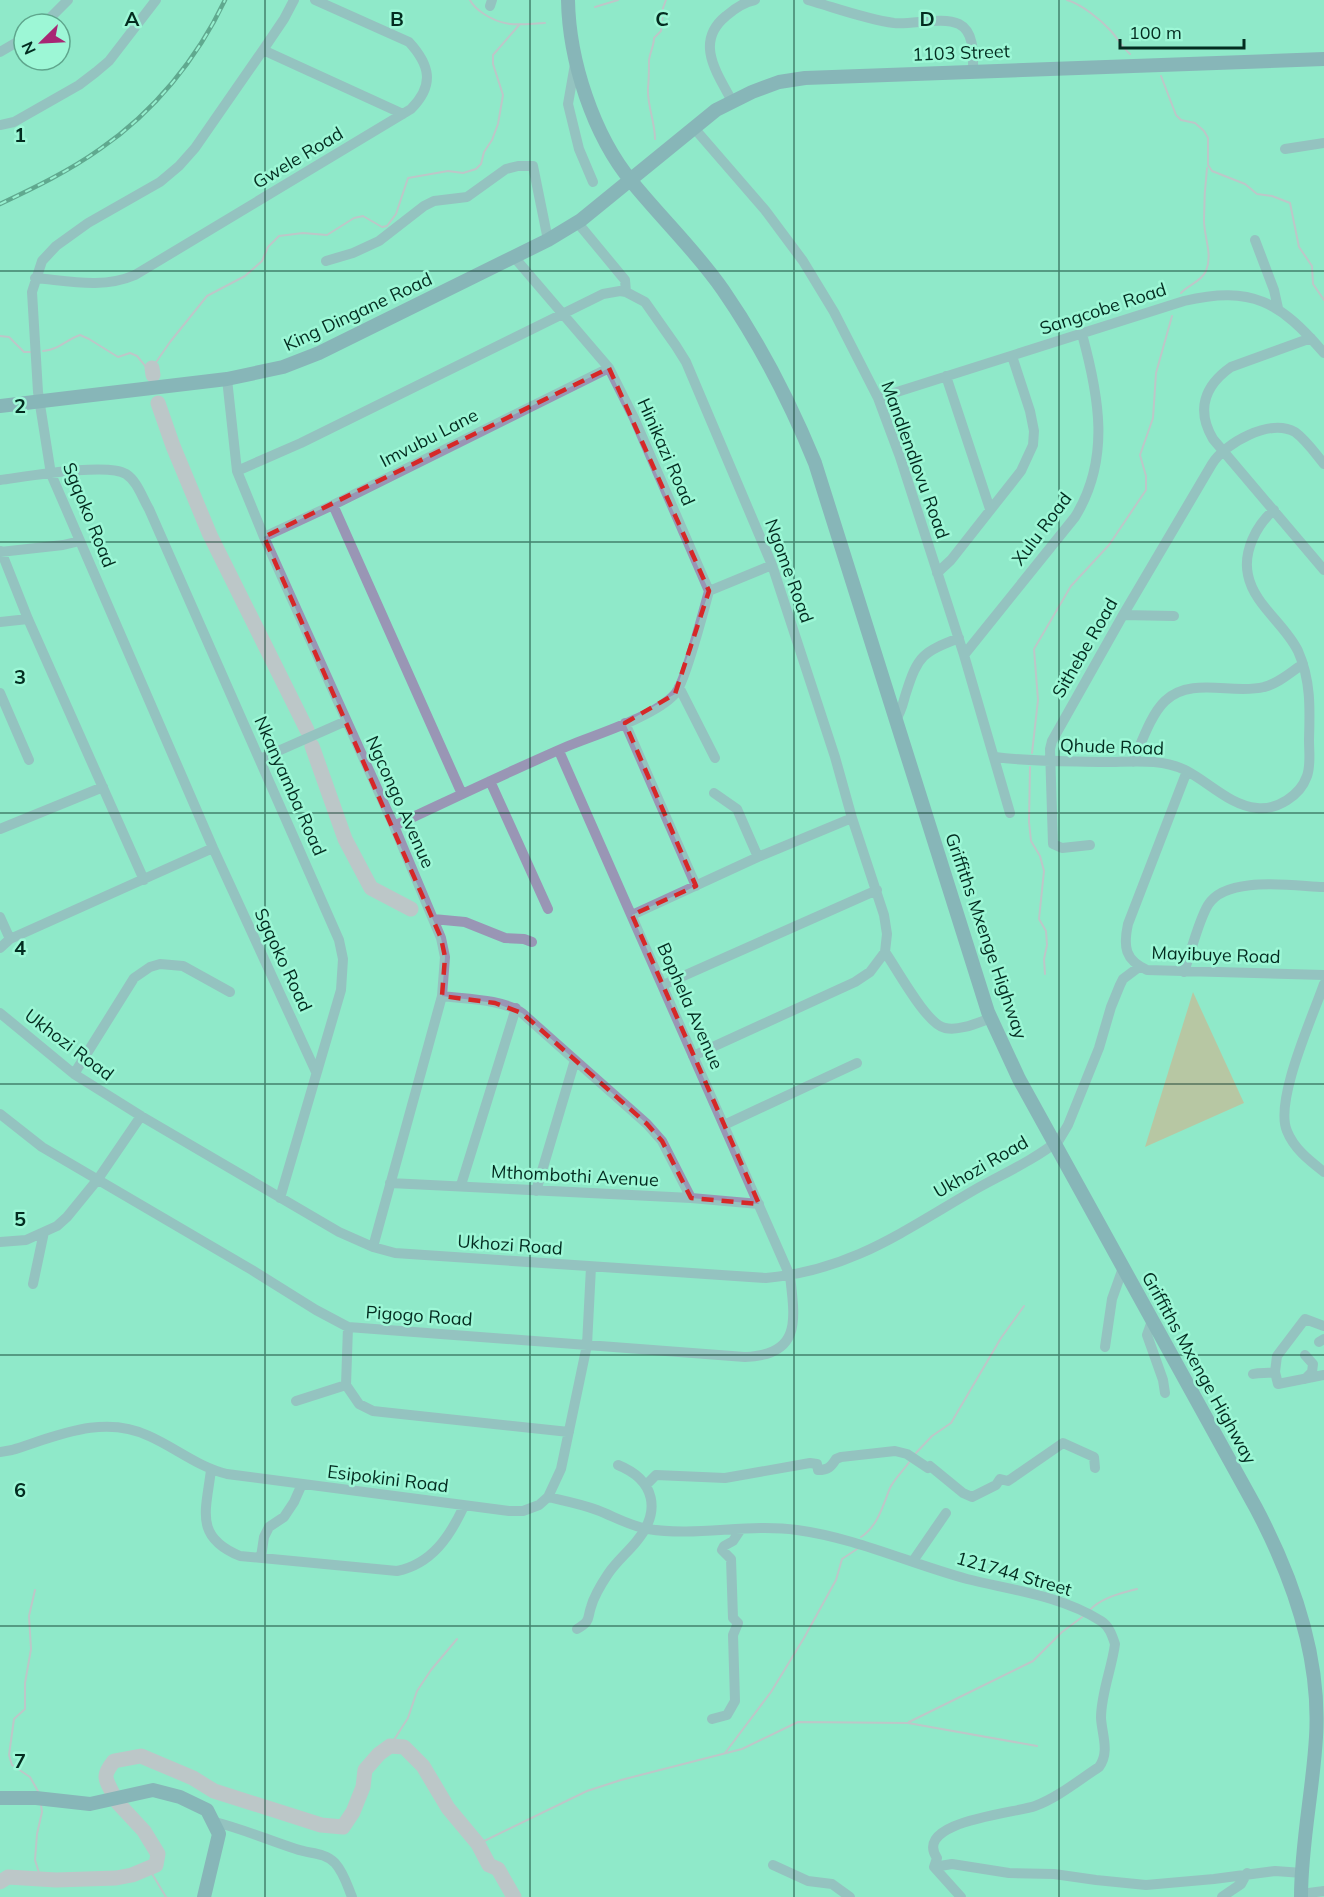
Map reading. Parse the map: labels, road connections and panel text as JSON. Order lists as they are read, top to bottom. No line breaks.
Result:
{"streets":{"street":["1103 Street","Gwele Road","Sangcobe Road","King Dingane Road","Imvubu Lane","Hinikazi Road","Mandlendlovu Road","Sgqoko Road","Xulu Road","Ngome Road","Sithebe Road","Qhude Road","Nkanyamba Road","Ngcongo Avenue","Griffiths Mxenge Highway","Mayibuye Road","Bophela Avenue","Ukhozi Road","Mthombothi Avenue","Pigogo Road","Esipokini Road","121744 Street"]},"crossings":[["1103 Street","King Dingane Road"],["1103 Street","Mandlendlovu Road"],["1103 Street","Griffiths Mxenge Highway"],["Gwele Road","Sgqoko Road"],["Sangcobe Road","Mandlendlovu Road"],["Sangcobe Road","Xulu Road"],["King Dingane Road","Hinikazi Road"],["King Dingane Road","Sgqoko Road"],["King Dingane Road","Ngcongo Avenue"],["King Dingane Road","Griffiths Mxenge Highway"],["Imvubu Lane","Hinikazi Road"],["Imvubu Lane","Ngcongo Avenue"],["Mandlendlovu Road","Xulu Road"],["Mandlendlovu Road","Qhude Road"],["Sgqoko Road","Nkanyamba Road"],["Sithebe Road","Qhude Road"],["Qhude Road","Mayibuye Road"],["Nkanyamba Road","Ukhozi Road"],["Ngcongo Avenue","Ukhozi Road"],["Ngcongo Avenue","Mthombothi Avenue"],["Griffiths Mxenge Highway","Ukhozi Road"],["Bophela Avenue","Ukhozi Road"],["Bophela Avenue","Mthombothi Avenue"],["Bophela Avenue","Pigogo Road"],["Ukhozi Road","Pigogo Road"],["Esipokini Road","121744 Street"]],"scale_bar":"100 m","north":"bottom left","grid":{"columns":["A","B","C","D"],"rows":["1","2","3","4","5","6","7"]}}
